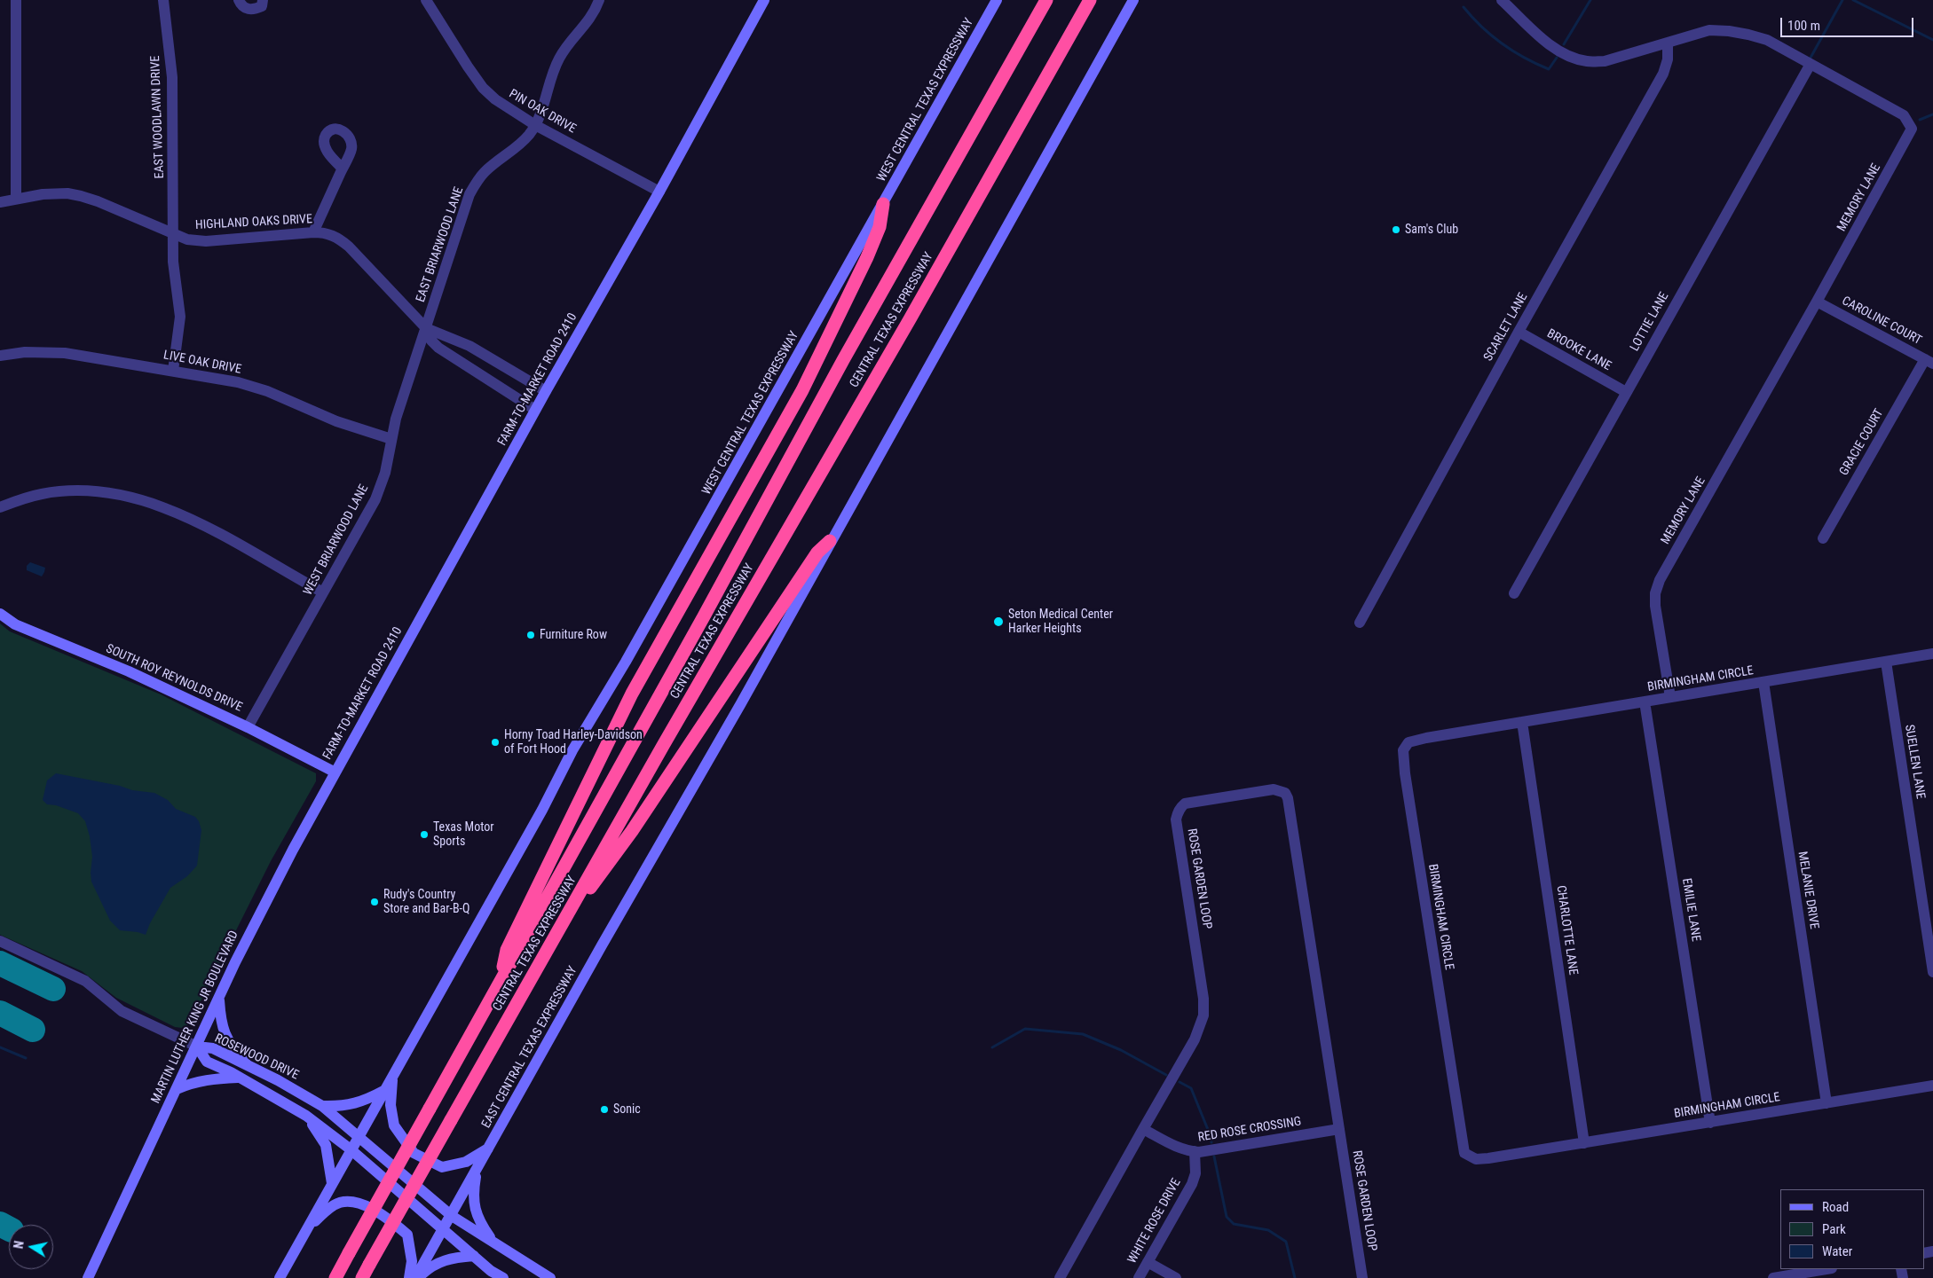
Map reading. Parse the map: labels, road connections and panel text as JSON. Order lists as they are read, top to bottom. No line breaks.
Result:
{"streets":{"highway":["CENTRAL TEXAS EXPRESSWAY"],"main road":["WEST CENTRAL TEXAS EXPRESSWAY","FARM-TO-MARKET ROAD 2410","SOUTH ROY REYNOLDS DRIVE","MARTIN LUTHER KING JR BOULEVARD","EAST CENTRAL TEXAS EXPRESSWAY","ROSEWOOD DRIVE"],"street":["PIN OAK DRIVE","EAST WOODLAWN DRIVE","MEMORY LANE","HIGHLAND OAKS DRIVE","EAST BRIARWOOD LANE","CAROLINE COURT","LOTTIE LANE","SCARLET LANE","BROOKE LANE","LIVE OAK DRIVE","GRACIE COURT","WEST BRIARWOOD LANE","BIRMINGHAM CIRCLE","SUELLEN LANE","ROSE GARDEN LOOP","MELANIE DRIVE","EMILIE LANE","CHARLOTTE LANE","RED ROSE CROSSING","WHITE ROSE DRIVE"]},"crossings":[["PIN OAK DRIVE","EAST BRIARWOOD LANE"],["PIN OAK DRIVE","FARM-TO-MARKET ROAD 2410"],["EAST WOODLAWN DRIVE","HIGHLAND OAKS DRIVE"],["EAST WOODLAWN DRIVE","LIVE OAK DRIVE"],["MEMORY LANE","CAROLINE COURT"],["MEMORY LANE","LOTTIE LANE"],["MEMORY LANE","SCARLET LANE"],["MEMORY LANE","BIRMINGHAM CIRCLE"],["HIGHLAND OAKS DRIVE","EAST BRIARWOOD LANE"],["HIGHLAND OAKS DRIVE","FARM-TO-MARKET ROAD 2410"],["HIGHLAND OAKS DRIVE","WEST BRIARWOOD LANE"],["EAST BRIARWOOD LANE","WEST BRIARWOOD LANE"],["CAROLINE COURT","GRACIE COURT"],["LOTTIE LANE","BROOKE LANE"],["SCARLET LANE","BROOKE LANE"],["LIVE OAK DRIVE","WEST BRIARWOOD LANE"],["FARM-TO-MARKET ROAD 2410","SOUTH ROY REYNOLDS DRIVE"],["FARM-TO-MARKET ROAD 2410","MARTIN LUTHER KING JR BOULEVARD"],["WEST BRIARWOOD LANE","SOUTH ROY REYNOLDS DRIVE"],["SOUTH ROY REYNOLDS DRIVE","MARTIN LUTHER KING JR BOULEVARD"],["BIRMINGHAM CIRCLE","SUELLEN LANE"],["BIRMINGHAM CIRCLE","MELANIE DRIVE"],["BIRMINGHAM CIRCLE","EMILIE LANE"],["BIRMINGHAM CIRCLE","CHARLOTTE LANE"],["ROSE GARDEN LOOP","RED ROSE CROSSING"],["MARTIN LUTHER KING JR BOULEVARD","ROSEWOOD DRIVE"],["EAST CENTRAL TEXAS EXPRESSWAY","ROSEWOOD DRIVE"],["RED ROSE CROSSING","WHITE ROSE DRIVE"]],"places":["Sam's Club","Seton Medical Center Harker Heights","Furniture Row","Horny Toad Harley-Davidson of Fort Hood","Texas Motor Sports","Rudy's Country Store and Bar-B-Q","Sonic"],"legend":["Road","Park","Water"],"scale_bar":"100 m","north":"left"}
